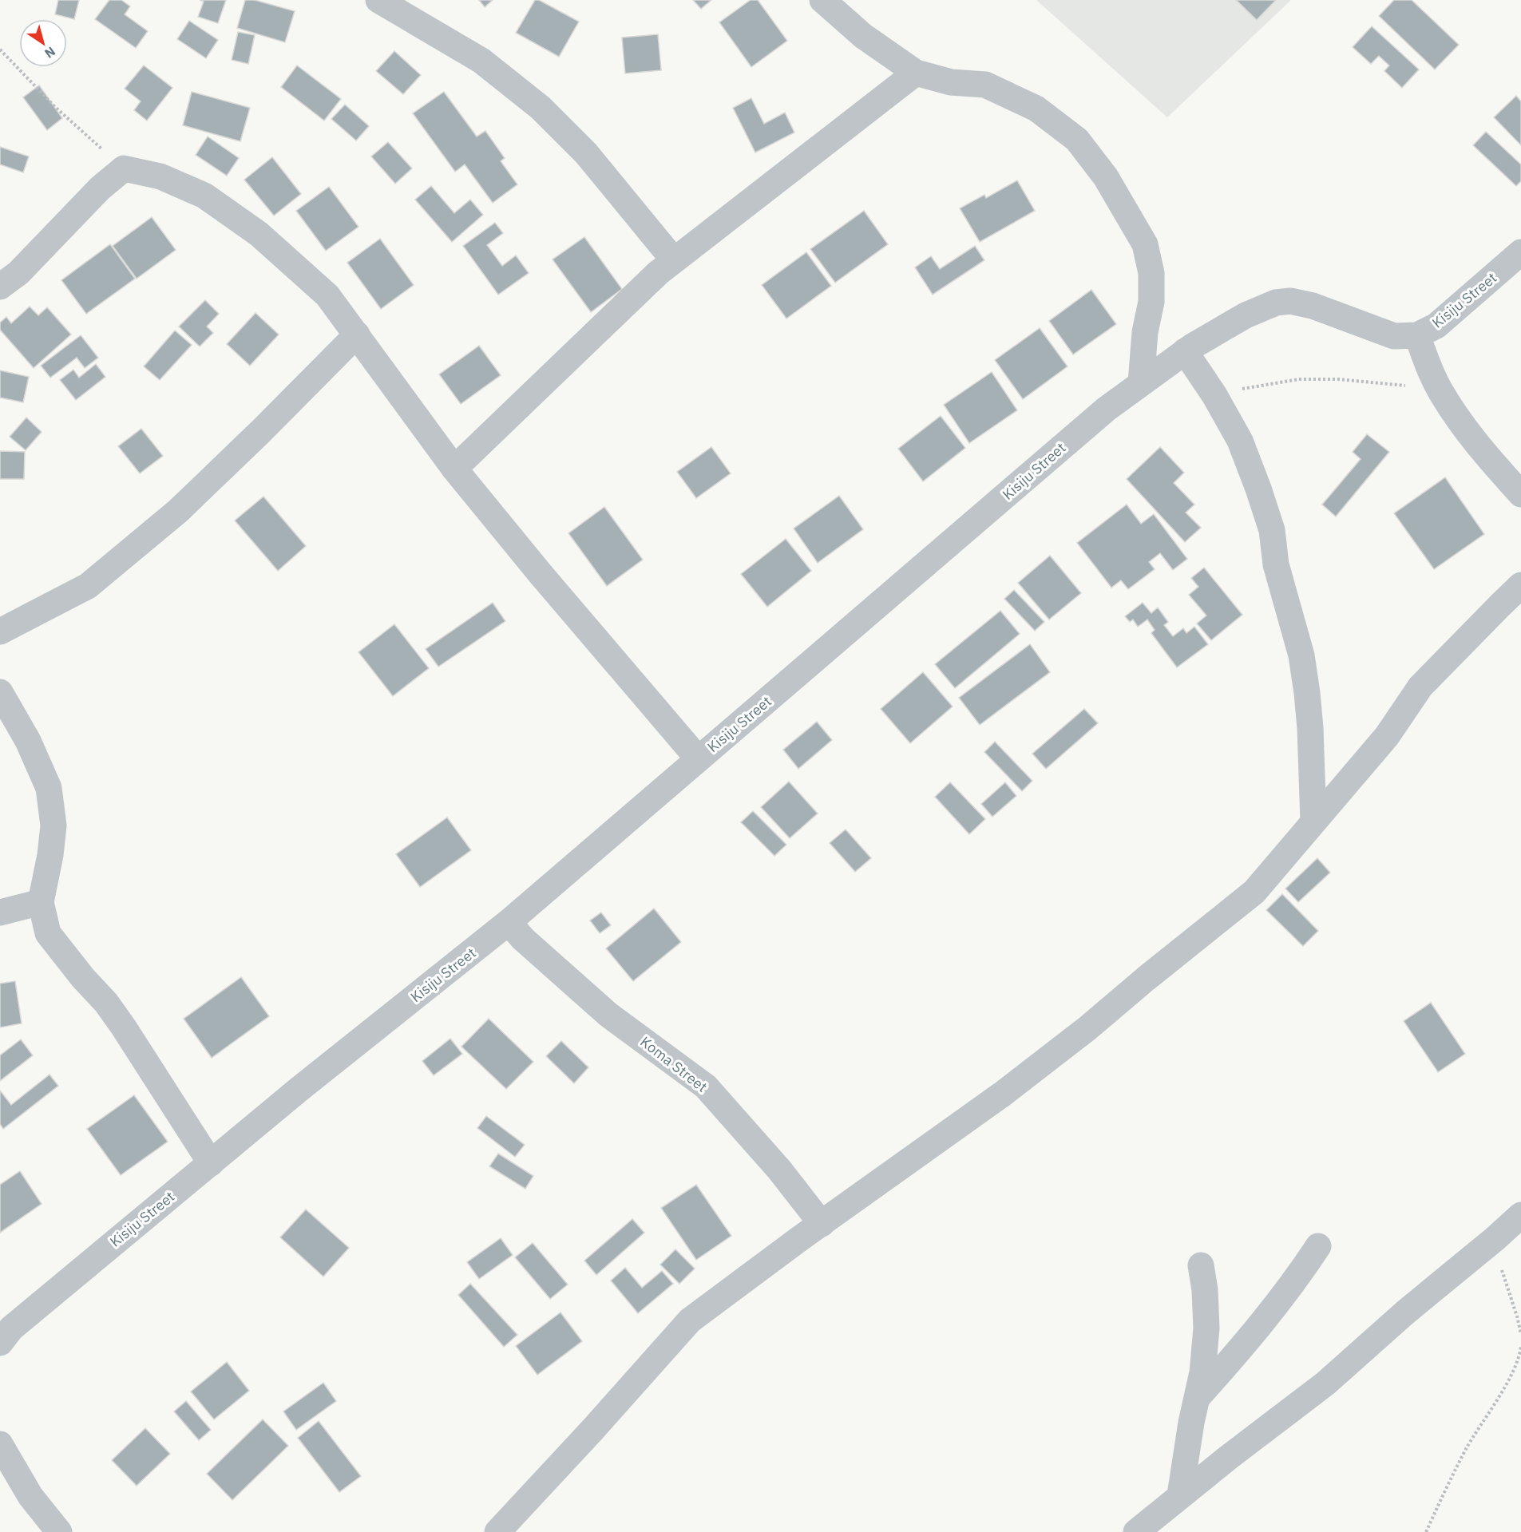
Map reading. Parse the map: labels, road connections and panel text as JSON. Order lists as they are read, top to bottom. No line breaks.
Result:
{"streets":{"street":["Kisiju Street","Koma Street"]},"crossings":[["Kisiju Street","Koma Street"]],"north":"bottom right"}
